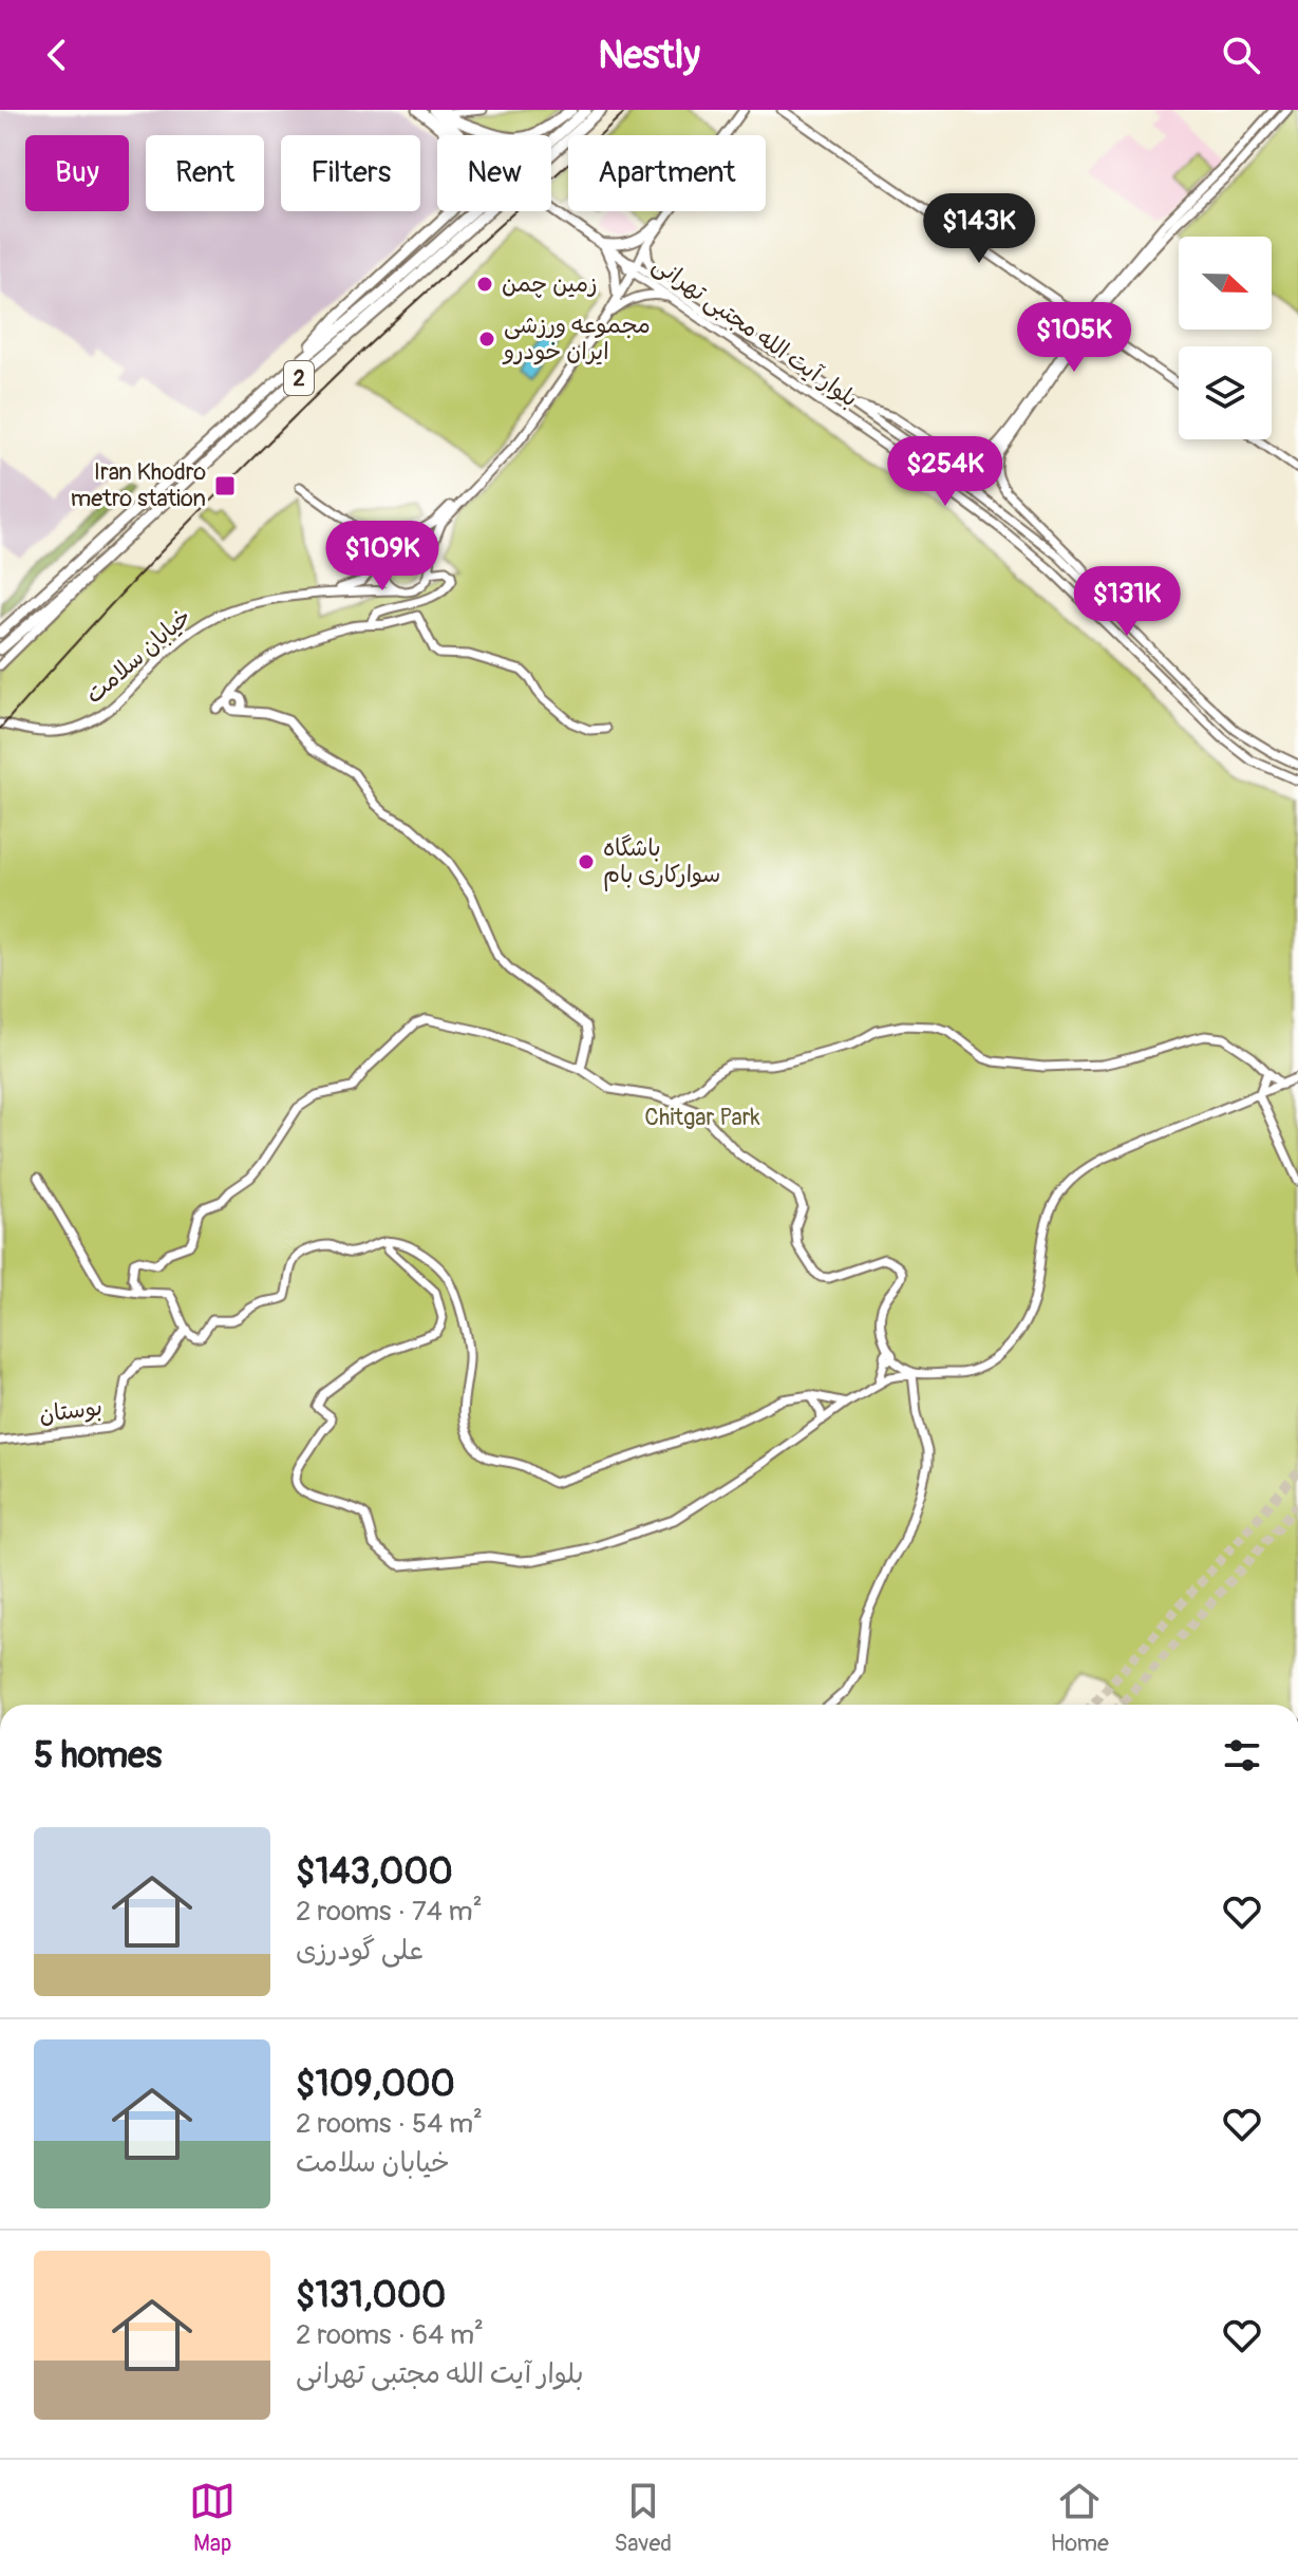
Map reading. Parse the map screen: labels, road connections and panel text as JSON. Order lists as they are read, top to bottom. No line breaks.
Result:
{"streets":{"highway":["2"],"street":["بلوار آیت الله مجتبی تهرانی","خیابان سلامت","بوستان"]},"parks":["Chitgar Park"],"places":{"other":["زمین چمن","مجموعه ورزشی ایران خودرو","باشگاه سوارکاری بام"],"transit":["Iran Khodro metro station"]},"north":"right","page":{"header":"Nestly","chip":["Buy","Rent","Filters","New","Apartment"],"price":["$143K","$105K","$254K","$109K","$131K"],"heading":"5 homes","list":[{"name":"$143,000","note":"2 rooms · 74 m² · علی گودرزی"},{"name":"$109,000","note":"2 rooms · 54 m² · خیابان سلامت"},{"name":"$131,000","note":"2 rooms · 64 m² · بلوار آیت الله مجتبی تهرانی"}],"tabs":["Map","Saved","Home"]}}
